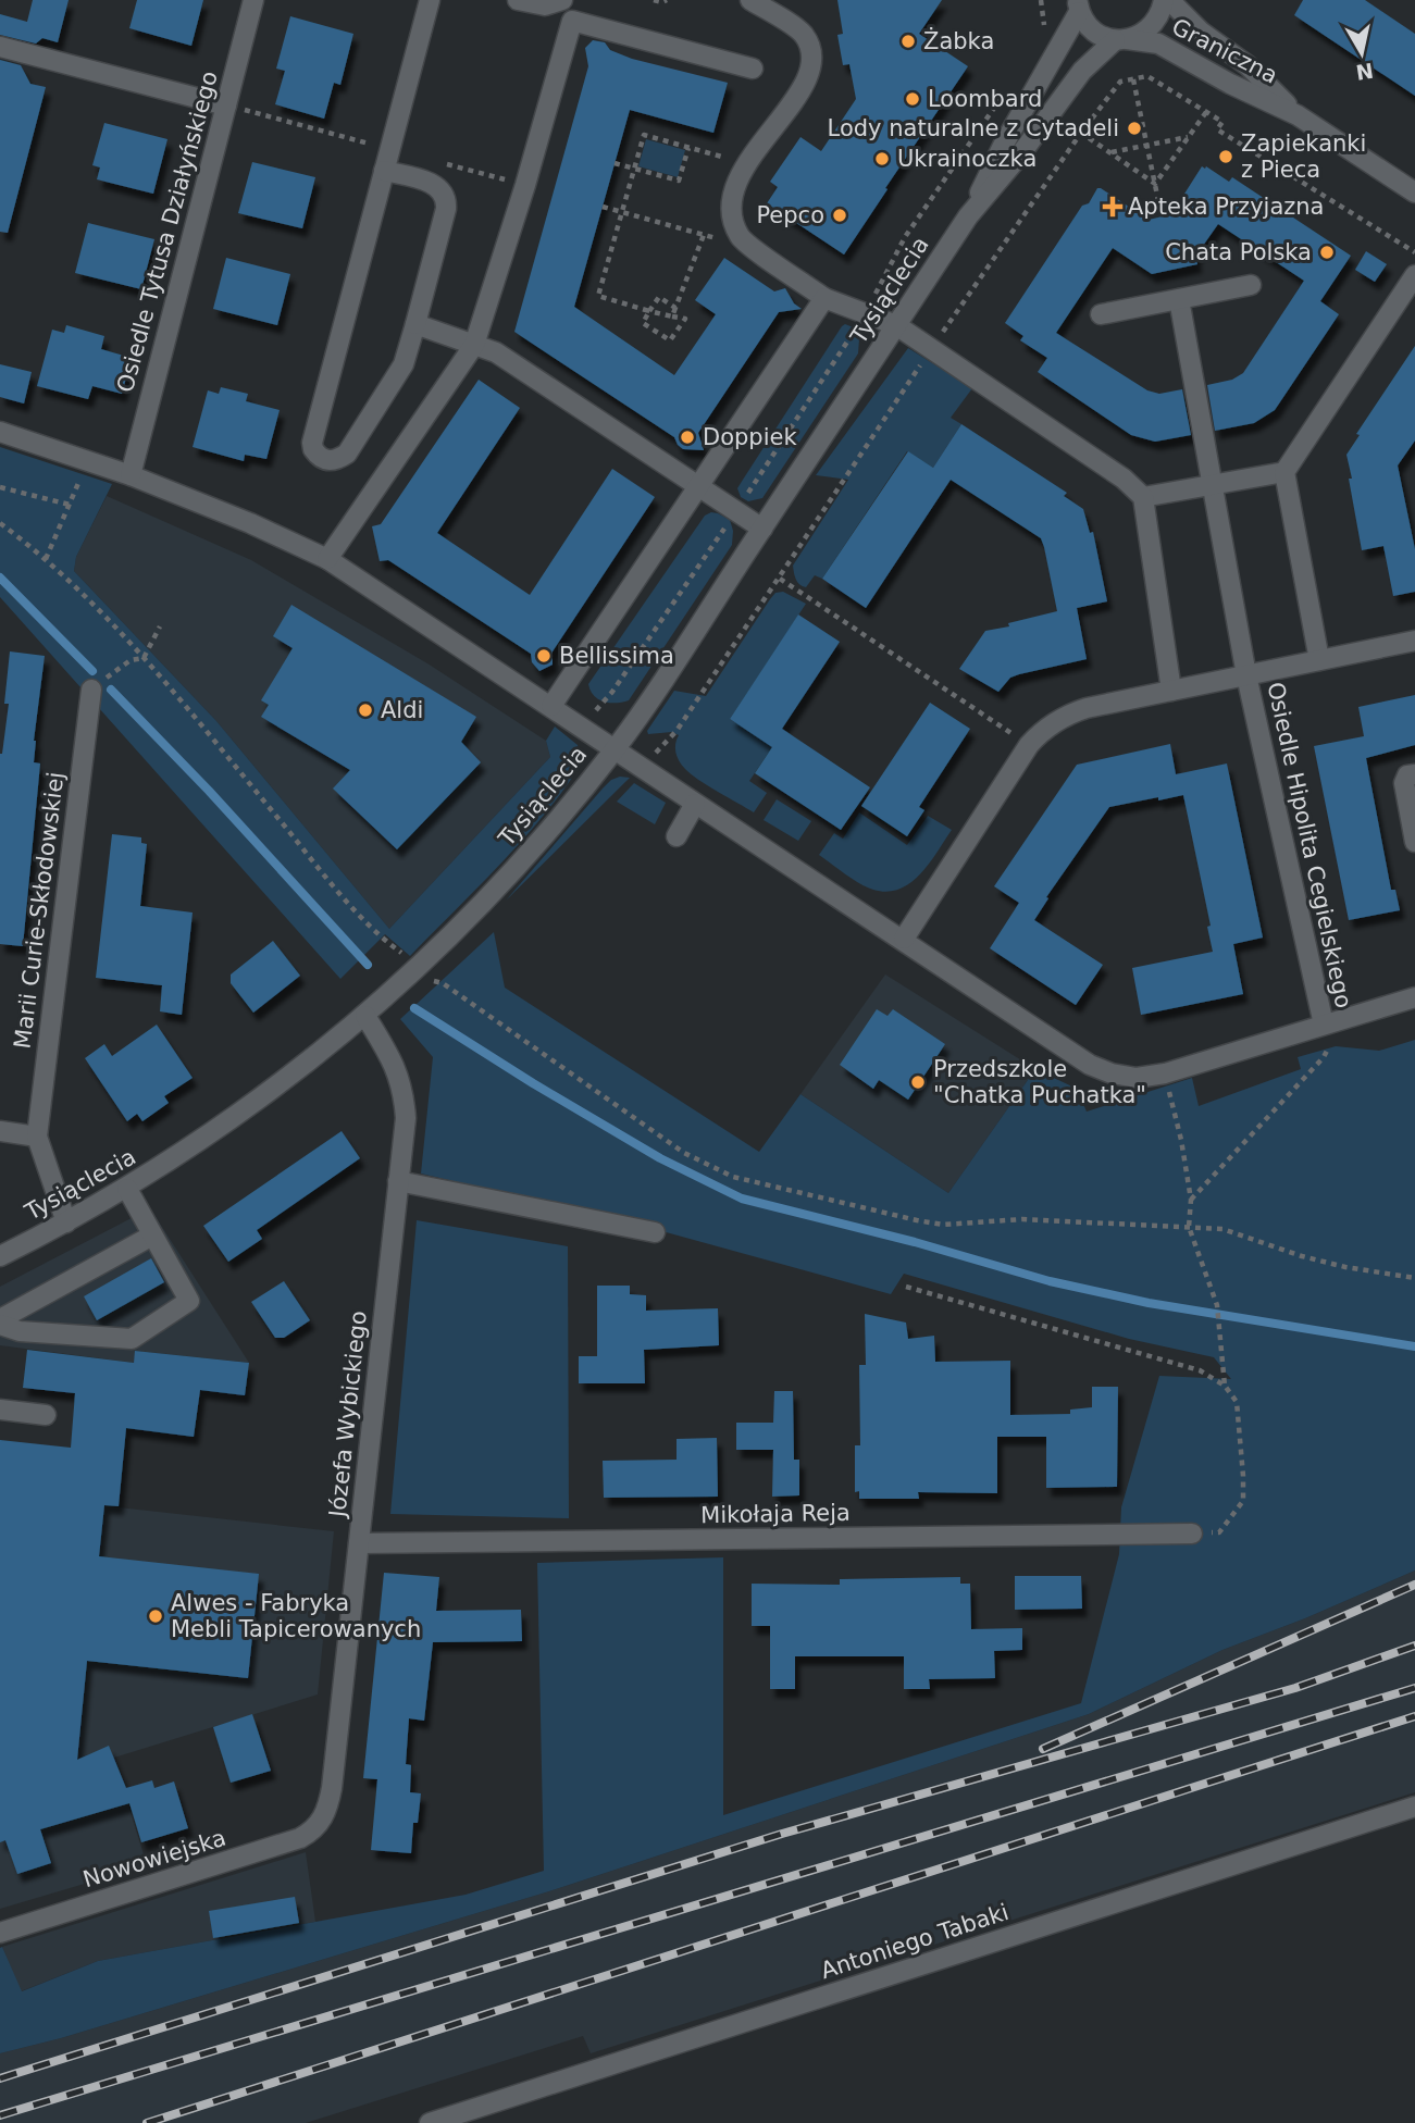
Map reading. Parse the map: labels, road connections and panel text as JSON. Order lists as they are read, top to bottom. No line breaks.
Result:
{"streets":{"street":["Graniczna","Osiedle Tytusa Działyńskiego","Tysiąclecia","Osiedle Hipolita Cegielskiego","Marii Curie-Skłodowskiej","Józefa Wybickiego","Mikołaja Reja","Nowowiejska","Antoniego Tabaki"]},"crossings":[["Graniczna","Tysiąclecia"],["Tysiąclecia","Osiedle Hipolita Cegielskiego"],["Tysiąclecia","Marii Curie-Skłodowskiej"],["Tysiąclecia","Józefa Wybickiego"],["Józefa Wybickiego","Mikołaja Reja"],["Józefa Wybickiego","Nowowiejska"]],"places":{"other":["Żabka","Loombard","Lody naturalne z Cytadeli","Zapiekanki z Pieca","Ukrainoczka","Pepco","Chata Polska","Doppiek","Bellissima","Aldi","Przedszkole \"Chatka Puchatka\"","Alwes - Fabryka Mebli Tapicerowanych"],"health":["Apteka Przyjazna"]},"north":"bottom"}
